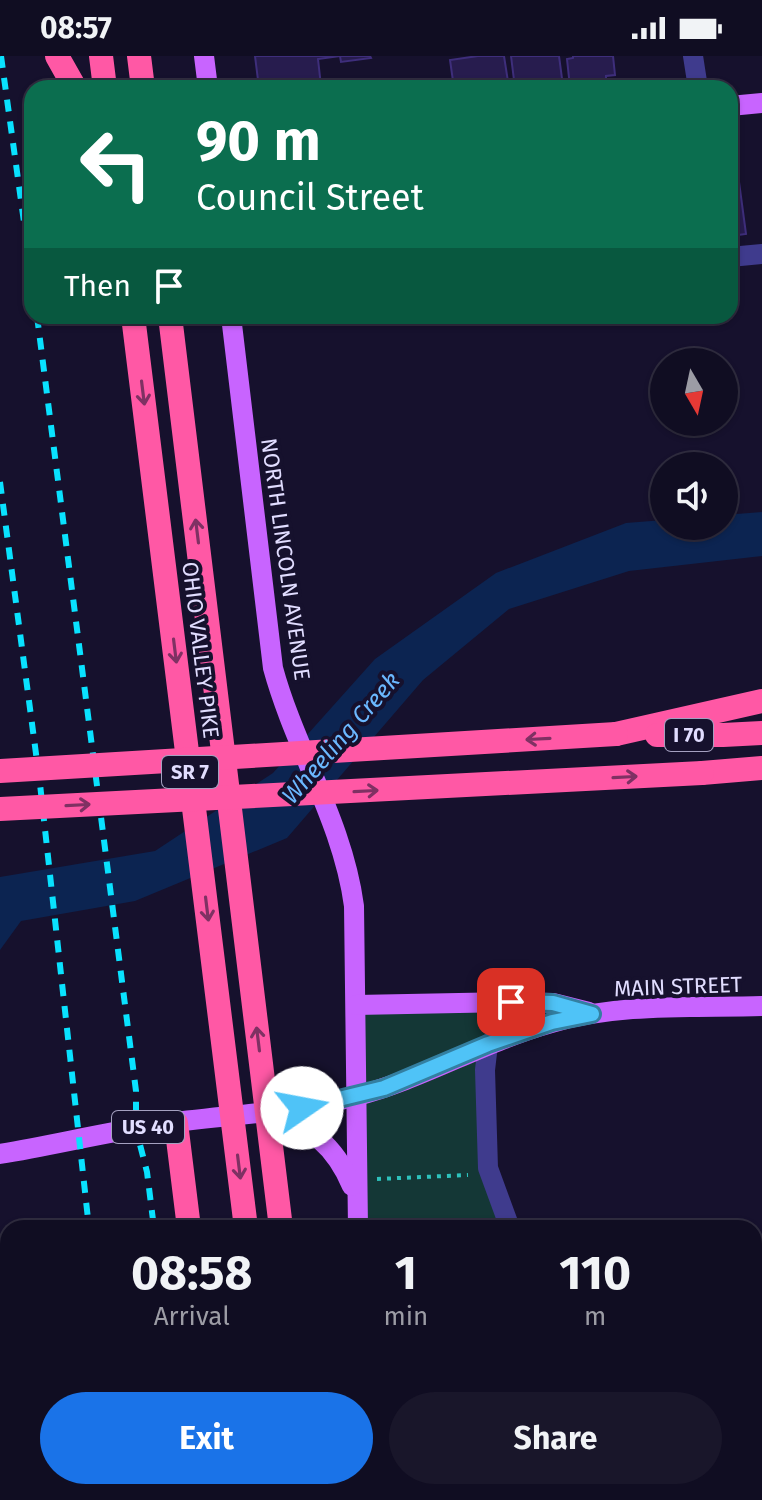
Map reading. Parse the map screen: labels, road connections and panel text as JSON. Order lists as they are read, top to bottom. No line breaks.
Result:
{"streets":{"highway":["OHIO VALLEY PIKE","I 70","SR 7"],"main road":["NORTH LINCOLN AVENUE","MAIN STREET","US 40"]},"crossings":[["NORTH LINCOLN AVENUE","MAIN STREET"]],"water":["Wheeling Creek"],"north":"bottom","page":{"status":"08:57","turn":["90 m","Council Street"],"then":"Then","eta":["08:58","Arrival","1","min","110","m"],"buttons":["Exit","Share"]}}
